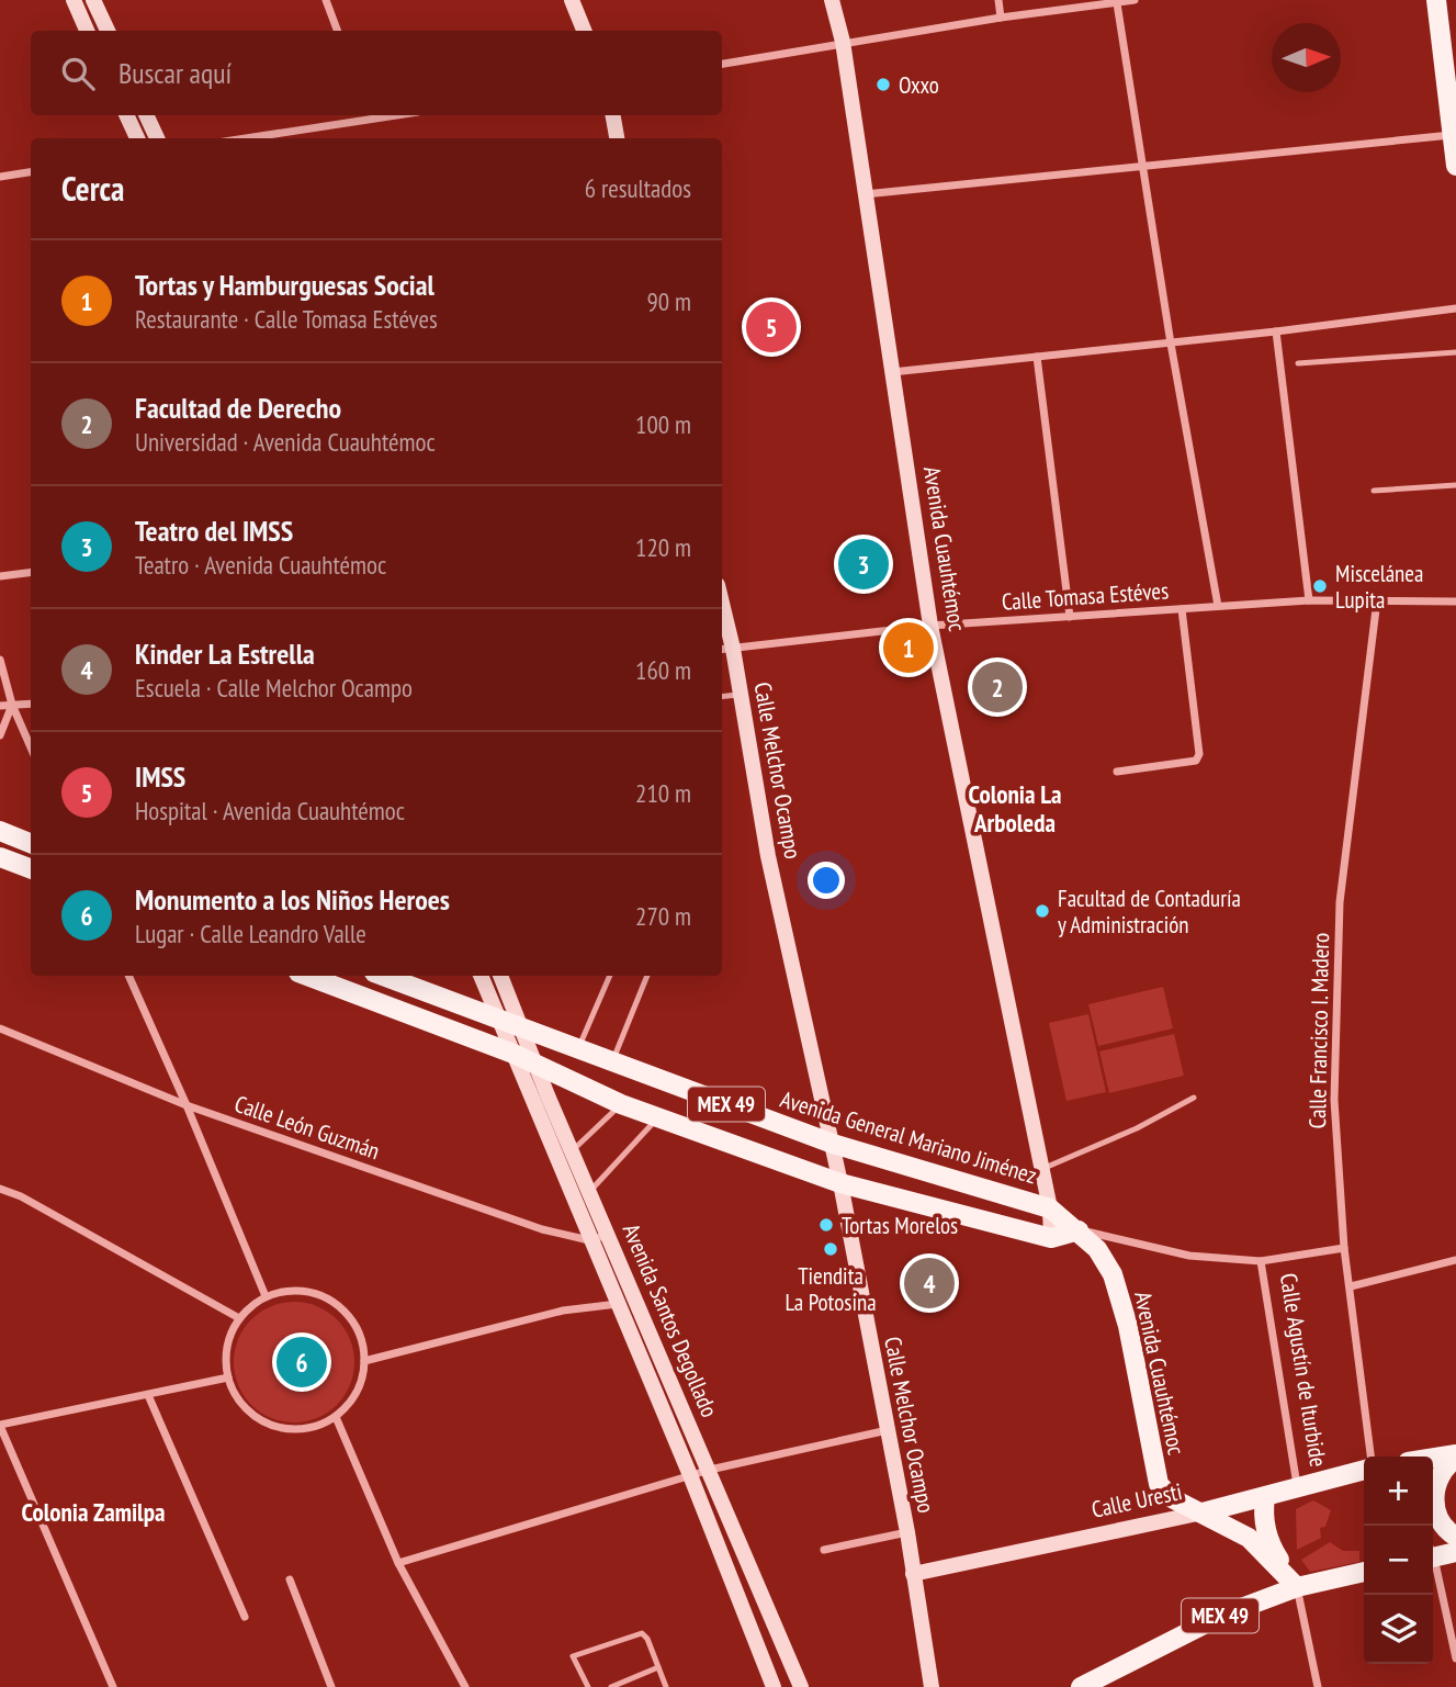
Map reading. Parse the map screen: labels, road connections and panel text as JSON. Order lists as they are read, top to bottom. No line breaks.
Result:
{"streets":{"main road":["Avenida Cuauhtémoc","MEX 49","Avenida General Mariano Jiménez","Calle Uresti"],"street":["Calle Tomasa Estéves","Calle Melchor Ocampo","Calle Francisco I. Madero","Calle León Guzmán","Avenida Santos Degollado","Calle Agustín de Iturbide"]},"crossings":[["Avenida Cuauhtémoc","Calle Tomasa Estéves"],["Avenida Cuauhtémoc","Avenida General Mariano Jiménez"],["Avenida Cuauhtémoc","Calle Uresti"],["Calle Tomasa Estéves","Calle Melchor Ocampo"],["Calle Tomasa Estéves","Calle Francisco I. Madero"],["Calle Melchor Ocampo","Avenida General Mariano Jiménez"],["Calle Melchor Ocampo","Calle Uresti"],["Calle Francisco I. Madero","Avenida General Mariano Jiménez"],["Calle León Guzmán","Avenida Santos Degollado"],["Avenida General Mariano Jiménez","Avenida Santos Degollado"],["Avenida General Mariano Jiménez","Calle Agustín de Iturbide"],["Calle Agustín de Iturbide","Calle Uresti"]],"districts":["Colonia La Arboleda","Colonia Zamilpa"],"places":["Oxxo","Miscelánea Lupita","Facultad de Contaduría y Administración","Tortas Morelos","Tiendita La Potosina"],"north":"right","page":{"search":"Buscar aquí","heading":["Cerca","6 resultados"],"list":[{"mark":"1","name":"Tortas y Hamburguesas Social","note":"Restaurante · Calle Tomasa Estéves","value":"90 m"},{"mark":"2","name":"Facultad de Derecho","note":"Universidad · Avenida Cuauhtémoc","value":"100 m"},{"mark":"3","name":"Teatro del IMSS","note":"Teatro · Avenida Cuauhtémoc","value":"120 m"},{"mark":"4","name":"Kinder La Estrella","note":"Escuela · Calle Melchor Ocampo","value":"160 m"},{"mark":"5","name":"IMSS","note":"Hospital · Avenida Cuauhtémoc","value":"210 m"},{"mark":"6","name":"Monumento a los Niños Heroes","note":"Lugar · Calle Leandro Valle","value":"270 m"}],"pins":["5","3","1","2","4","6"],"map_buttons":["+","−"]}}
